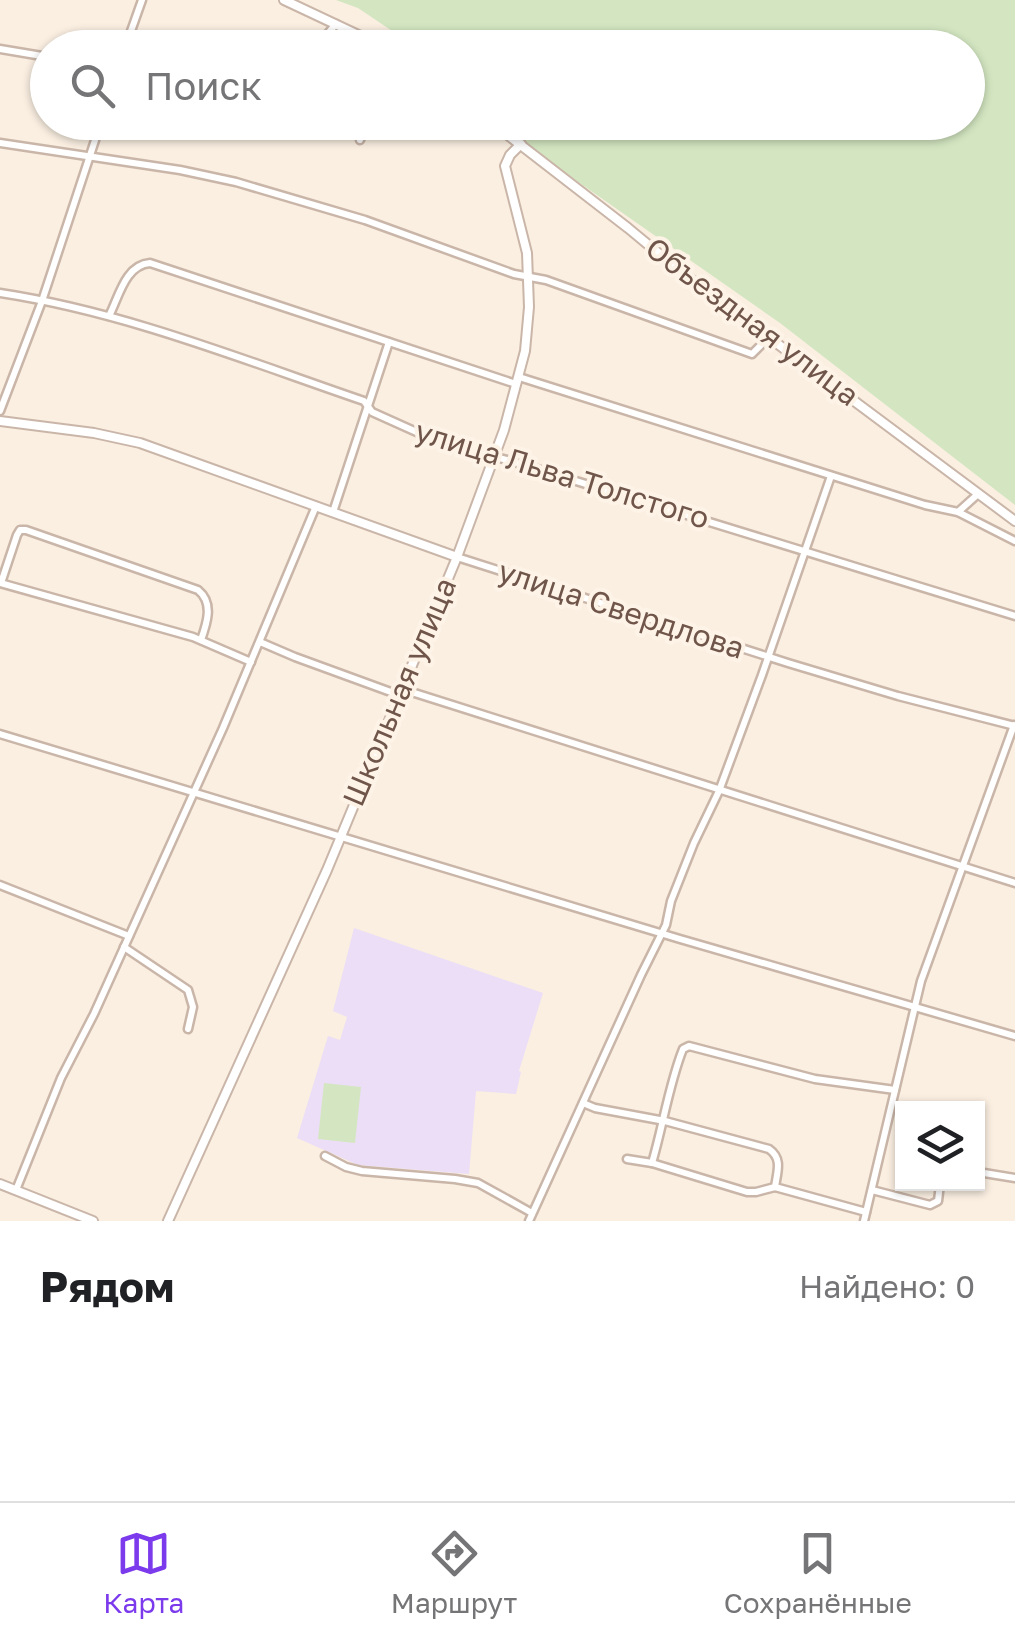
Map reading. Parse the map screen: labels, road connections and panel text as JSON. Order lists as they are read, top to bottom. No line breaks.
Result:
{"streets":{"street":["Объездная улица","улица Льва Толстого","улица Свердлова","Школьная улица"]},"crossings":[["Объездная улица","Школьная улица"],["улица Льва Толстого","Школьная улица"],["улица Свердлова","Школьная улица"]],"page":{"search":"Поиск","heading":["Рядом","Найдено: 0"],"nav":["Карта","Маршрут","Сохранённые"]}}
